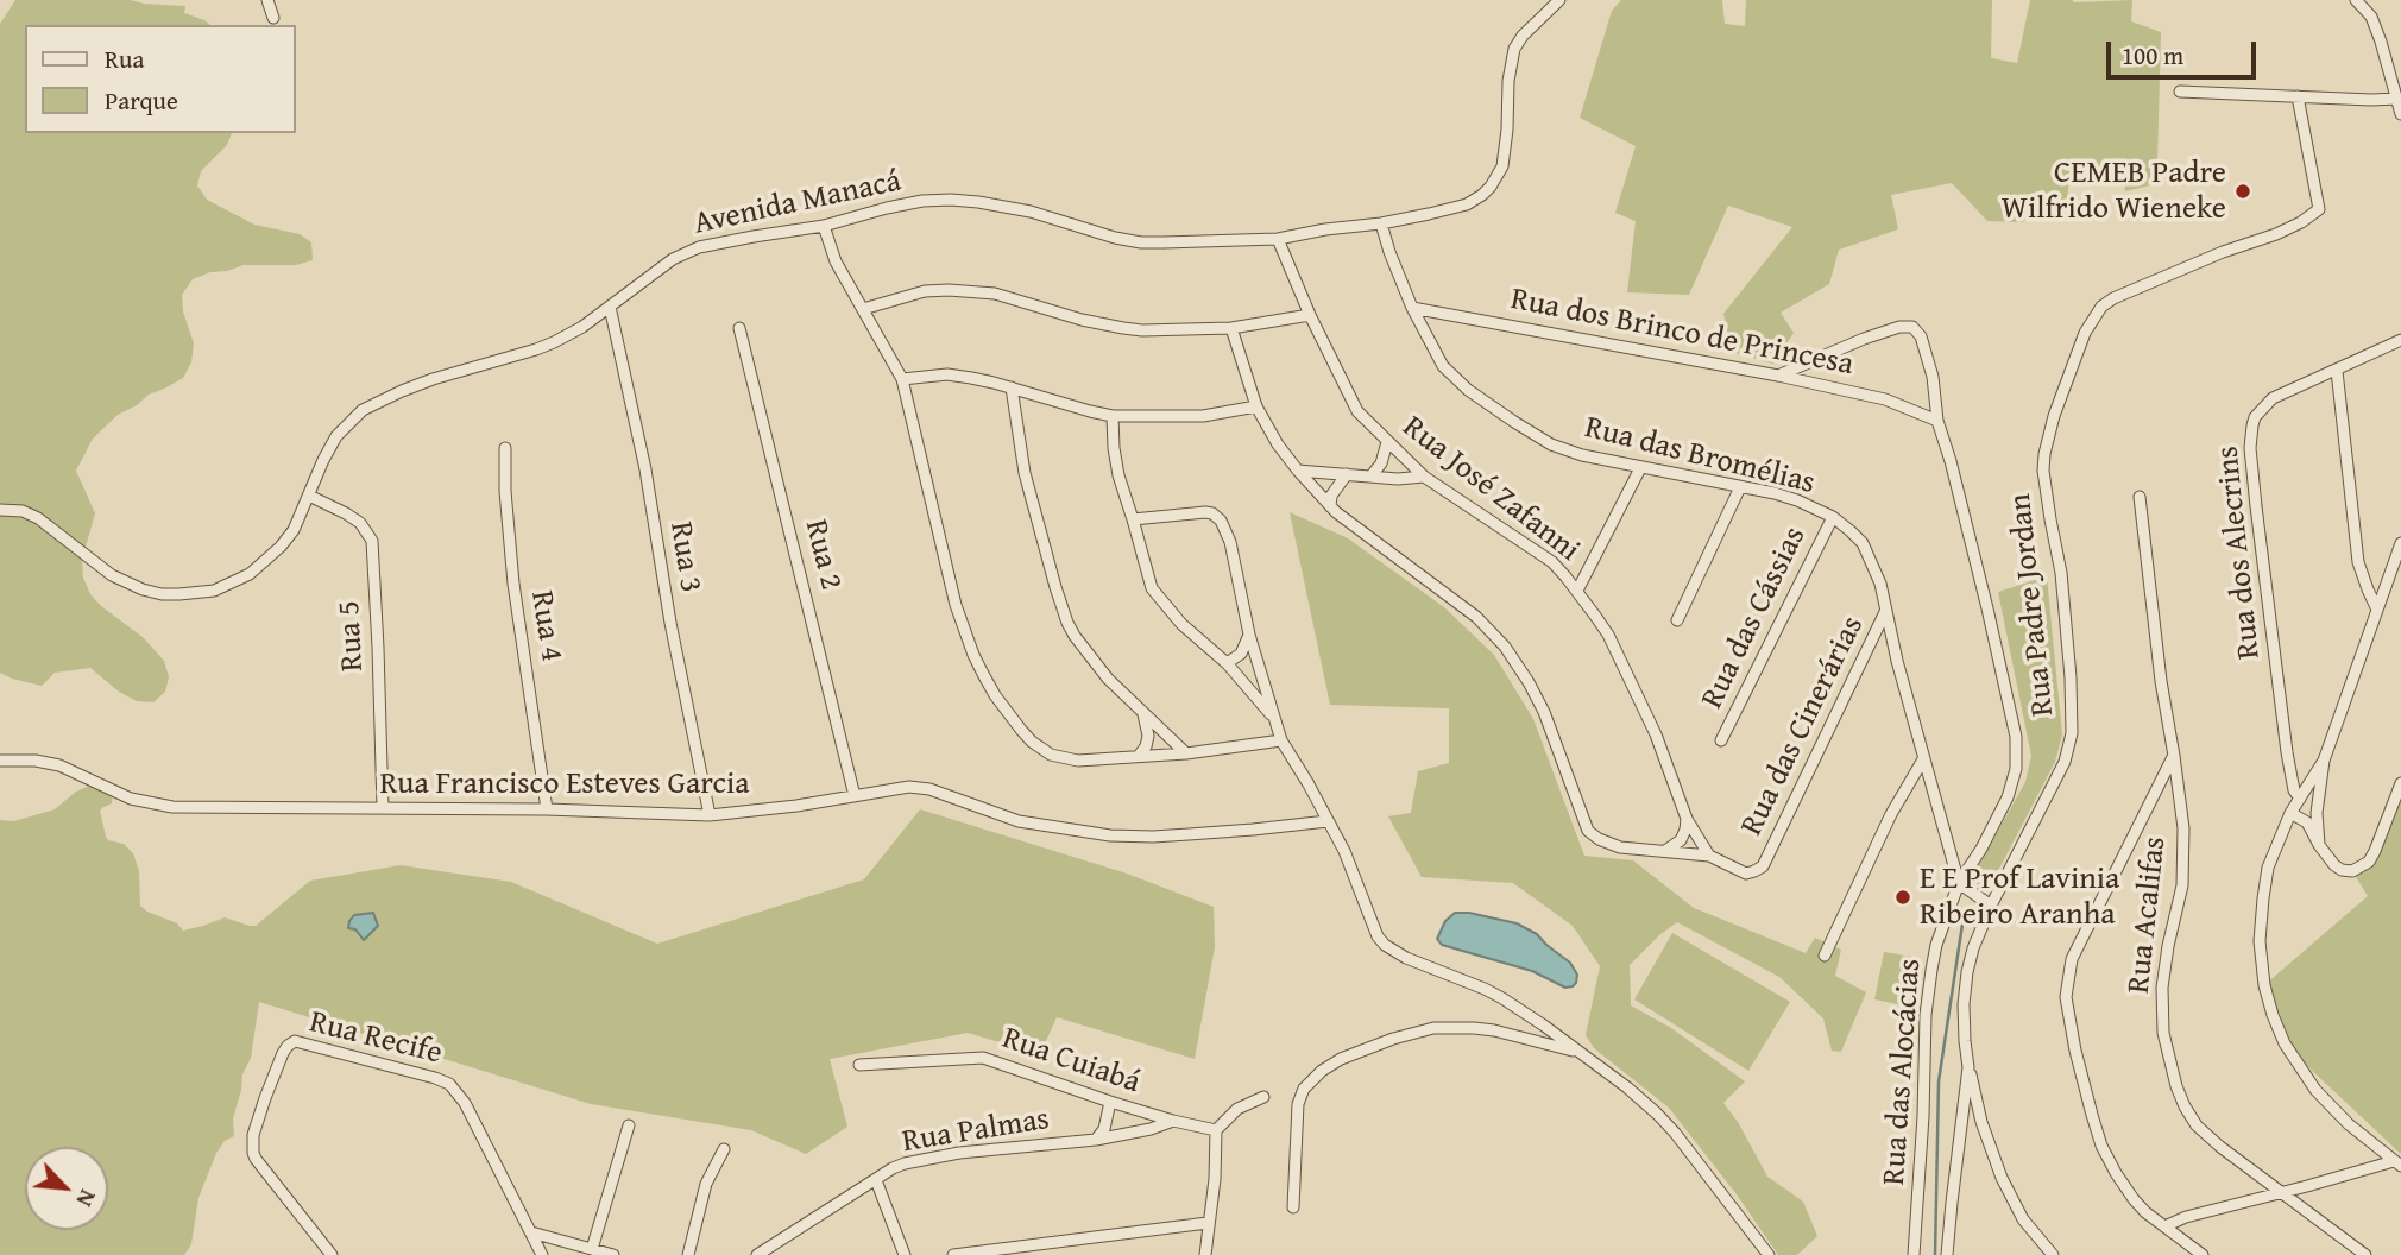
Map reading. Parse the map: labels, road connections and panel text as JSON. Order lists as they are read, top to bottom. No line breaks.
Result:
{"streets":{"street":["Avenida Manacá","Rua dos Brinco de Princesa","Rua das Bromélias","Rua José Zafanni","Rua dos Alecrins","Rua 2","Rua 3","Rua Padre Jordan","Rua das Cássias","Rua 4","Rua 5","Rua das Cinerárias","Rua Francisco Esteves Garcia","Rua Acalifas","Rua Recife","Rua Cuiabá","Rua das Alocácias","Rua Palmas"]},"crossings":[["Avenida Manacá","Rua das Bromélias"],["Avenida Manacá","Rua José Zafanni"],["Avenida Manacá","Rua 3"],["Avenida Manacá","Rua 5"],["Rua dos Brinco de Princesa","Rua das Bromélias"],["Rua dos Brinco de Princesa","Rua das Alocácias"],["Rua das Bromélias","Rua das Cássias"],["Rua das Bromélias","Rua das Cinerárias"],["Rua das Bromélias","Rua das Alocácias"],["Rua José Zafanni","Rua das Cinerárias"],["Rua 2","Rua Francisco Esteves Garcia"],["Rua 3","Rua Francisco Esteves Garcia"],["Rua 4","Rua Francisco Esteves Garcia"],["Rua 5","Rua Francisco Esteves Garcia"],["Rua Cuiabá","Rua Palmas"]],"places":["CEMEB Padre Wilfrido Wieneke","E E Prof Lavinia Ribeiro Aranha"],"legend":["Rua","Parque"],"scale_bar":"100 m","north":"bottom right"}
